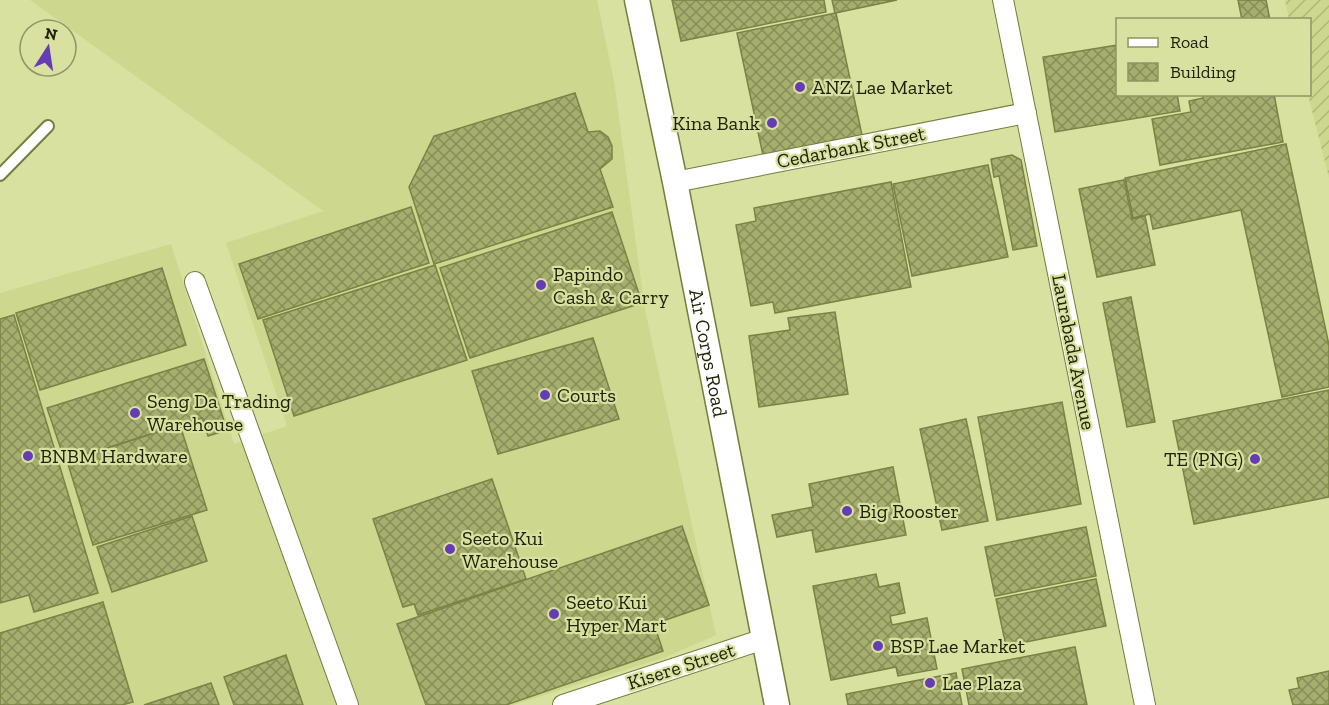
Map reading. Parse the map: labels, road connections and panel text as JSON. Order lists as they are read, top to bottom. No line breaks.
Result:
{"streets":{"street":["Cedarbank Street","Air Corps Road","Laurabada Avenue","Kisere Street"]},"crossings":[["Cedarbank Street","Air Corps Road"],["Cedarbank Street","Laurabada Avenue"],["Air Corps Road","Kisere Street"]],"places":["ANZ Lae Market","Kina Bank","Papindo Cash & Carry","Courts","Seng Da Trading Warehouse","BNBM Hardware","TE (PNG)","Big Rooster","Seeto Kui Warehouse","Seeto Kui Hyper Mart","BSP Lae Market","Lae Plaza"],"legend":["Road","Building"],"north":"top"}
